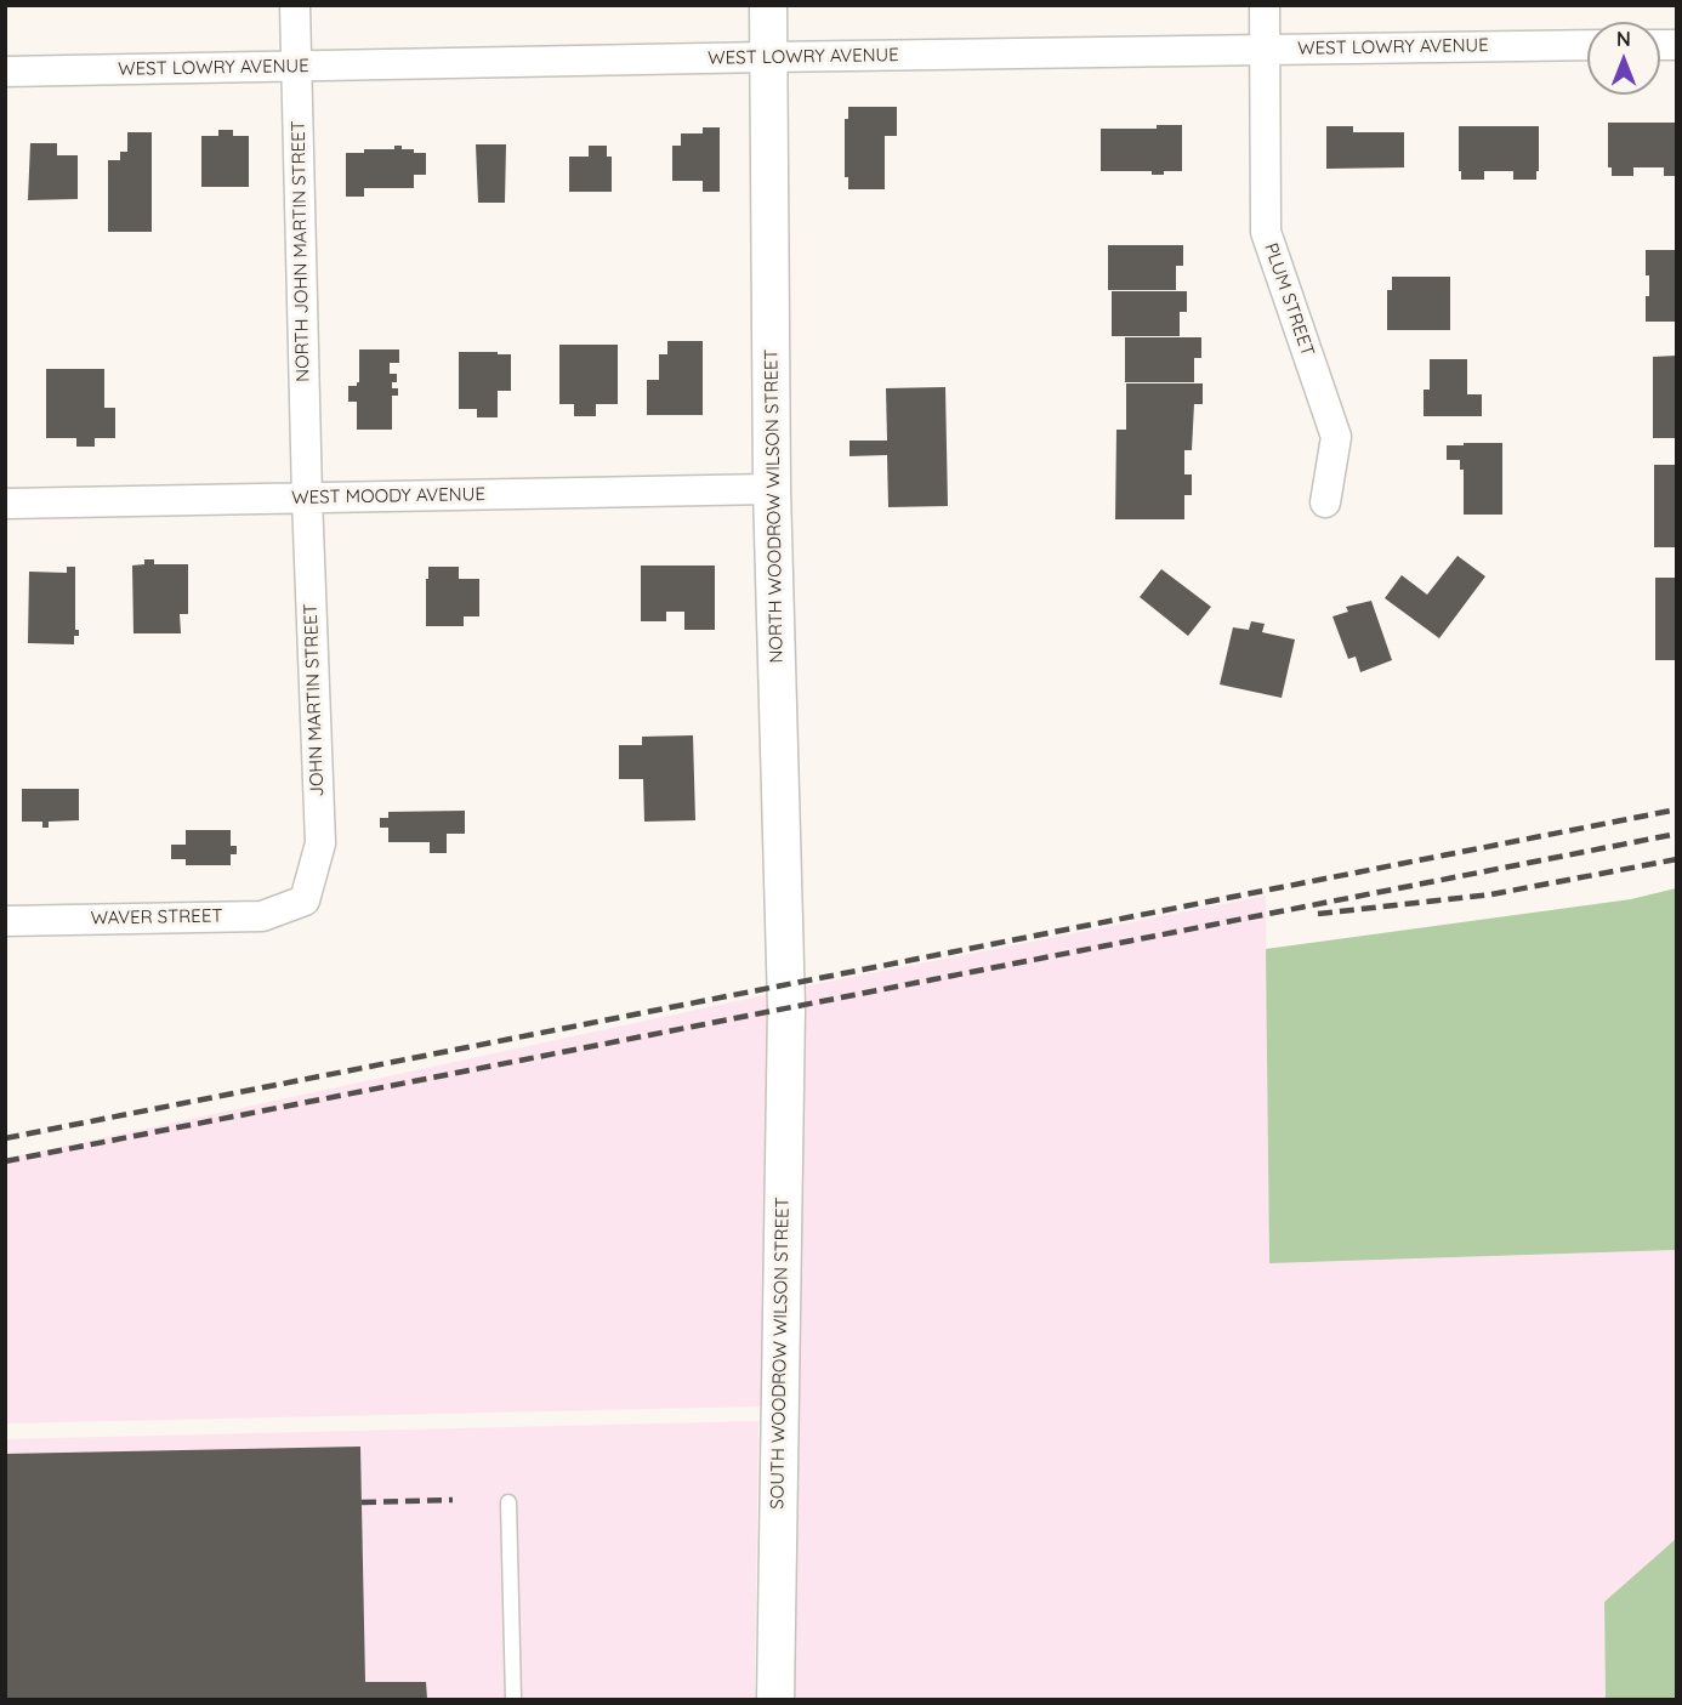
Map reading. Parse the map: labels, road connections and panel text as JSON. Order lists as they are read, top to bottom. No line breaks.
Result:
{"streets":{"street":["WEST LOWRY AVENUE","NORTH JOHN MARTIN STREET","PLUM STREET","WEST MOODY AVENUE","NORTH WOODROW WILSON STREET","JOHN MARTIN STREET","WAVER STREET","SOUTH WOODROW WILSON STREET"]},"crossings":[["WEST LOWRY AVENUE","NORTH JOHN MARTIN STREET"],["WEST LOWRY AVENUE","PLUM STREET"],["WEST LOWRY AVENUE","NORTH WOODROW WILSON STREET"],["NORTH JOHN MARTIN STREET","WEST MOODY AVENUE"],["NORTH JOHN MARTIN STREET","JOHN MARTIN STREET"],["WEST MOODY AVENUE","NORTH WOODROW WILSON STREET"],["WEST MOODY AVENUE","JOHN MARTIN STREET"],["NORTH WOODROW WILSON STREET","SOUTH WOODROW WILSON STREET"],["JOHN MARTIN STREET","WAVER STREET"]],"north":"top"}
